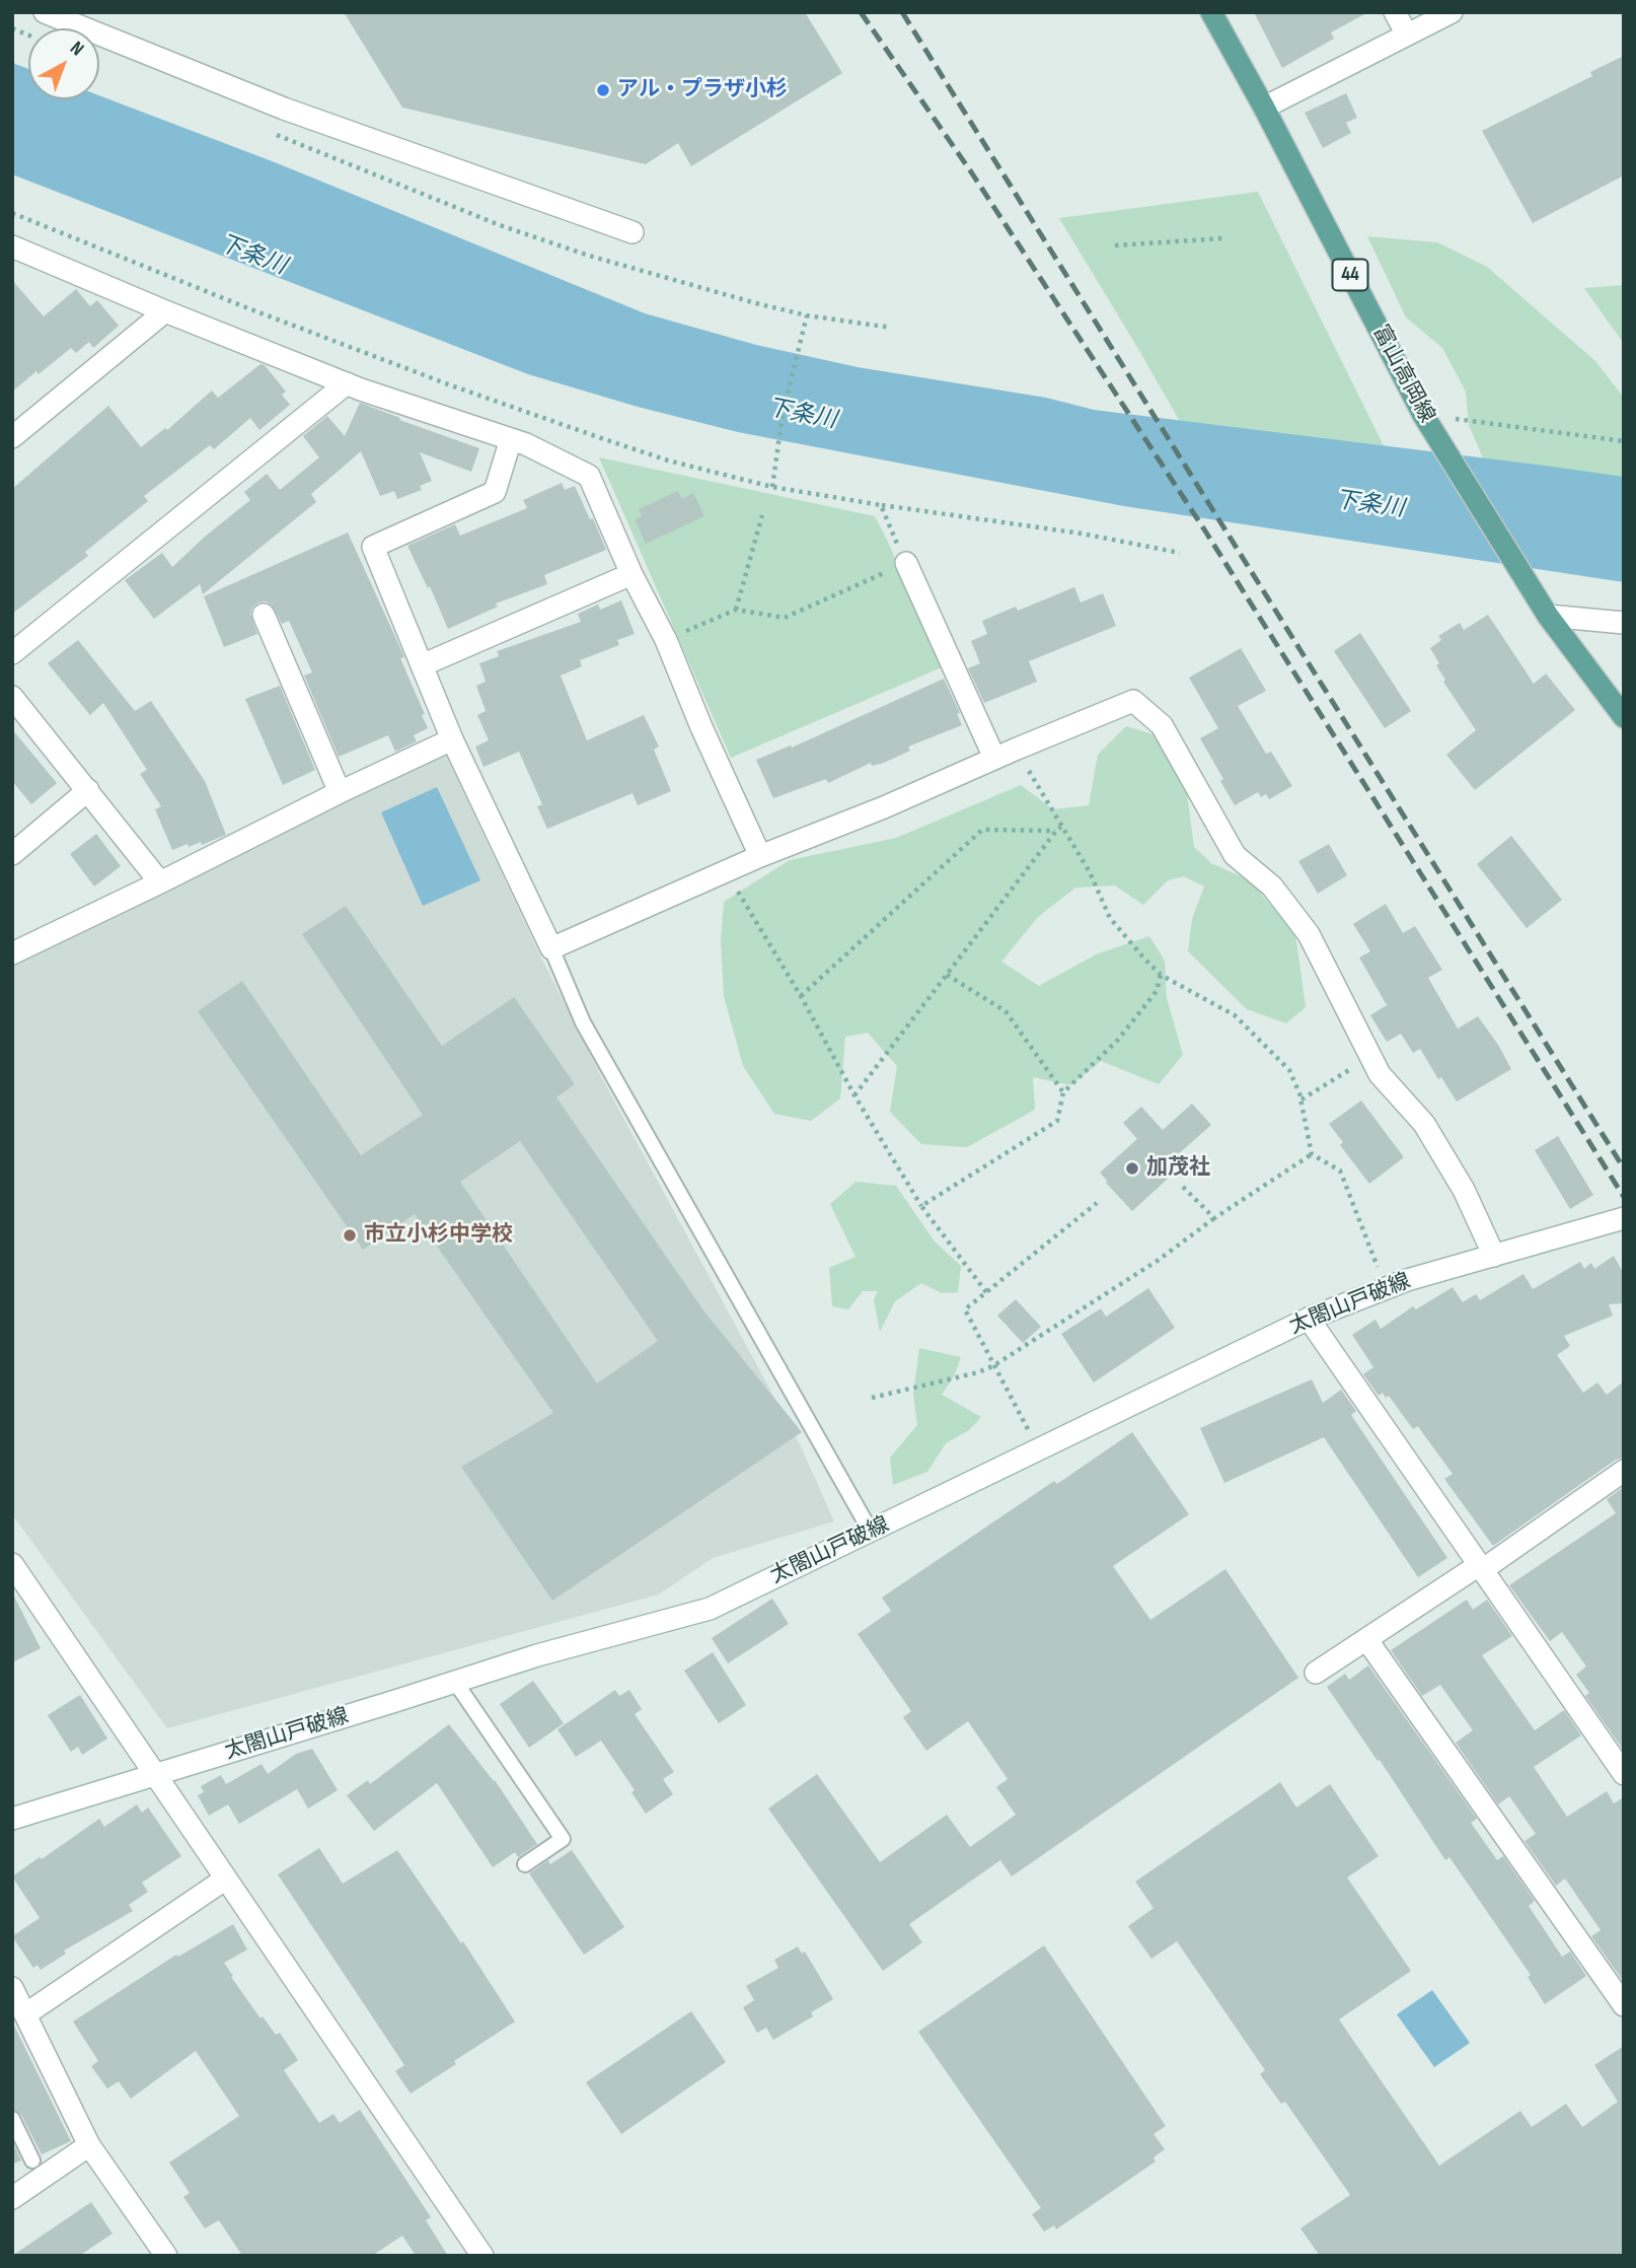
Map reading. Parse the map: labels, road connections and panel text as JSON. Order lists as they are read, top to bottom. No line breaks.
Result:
{"streets":{"main road":["44","富山高岡線"],"street":["太閤山戸破線"]},"water":["下条川"],"places":["アル・プラザ小杉","加茂社","市立小杉中学校"],"north":"top right"}
